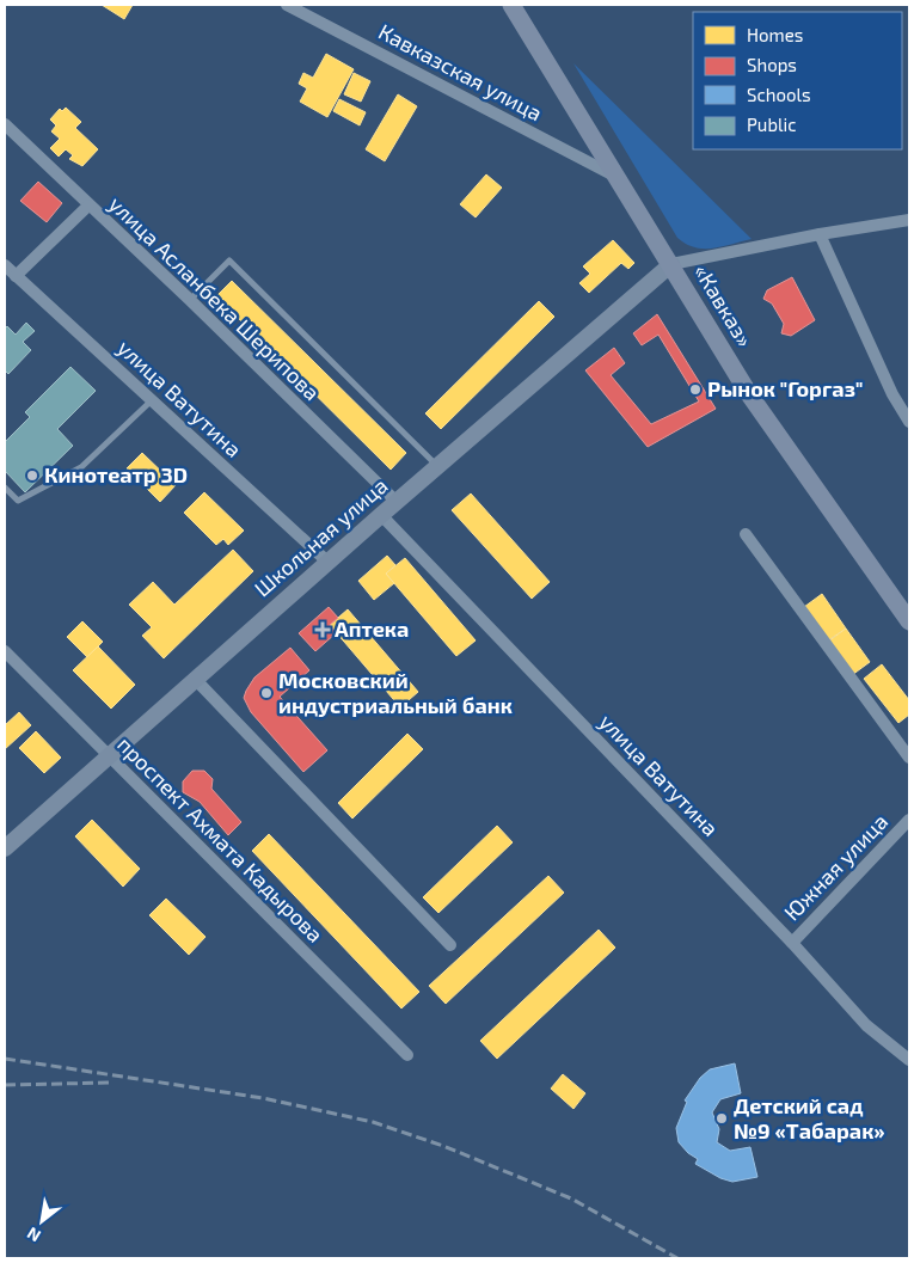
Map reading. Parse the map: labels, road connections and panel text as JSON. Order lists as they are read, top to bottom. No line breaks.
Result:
{"streets":{"main road":["«Кавказ»"],"street":["Кавказская улица","улица Асланбека Шерипова","улица Ватутина","Школьная улица","проспект Ахмата Кадырова","Южная улица"]},"crossings":[["Кавказская улица","«Кавказ»"],["улица Асланбека Шерипова","Школьная улица"],["«Кавказ»","Школьная улица"],["улица Ватутина","Школьная улица"],["улица Ватутина","Южная улица"],["Школьная улица","проспект Ахмата Кадырова"]],"places":{"other":["Рынок \"Горгаз\"","Кинотеатр 3D","Московский индустриальный банк","Детский сад №9 «Табарак»"],"health":["Аптека"]},"legend":["Homes","Shops","Schools","Public"],"north":"bottom left"}
